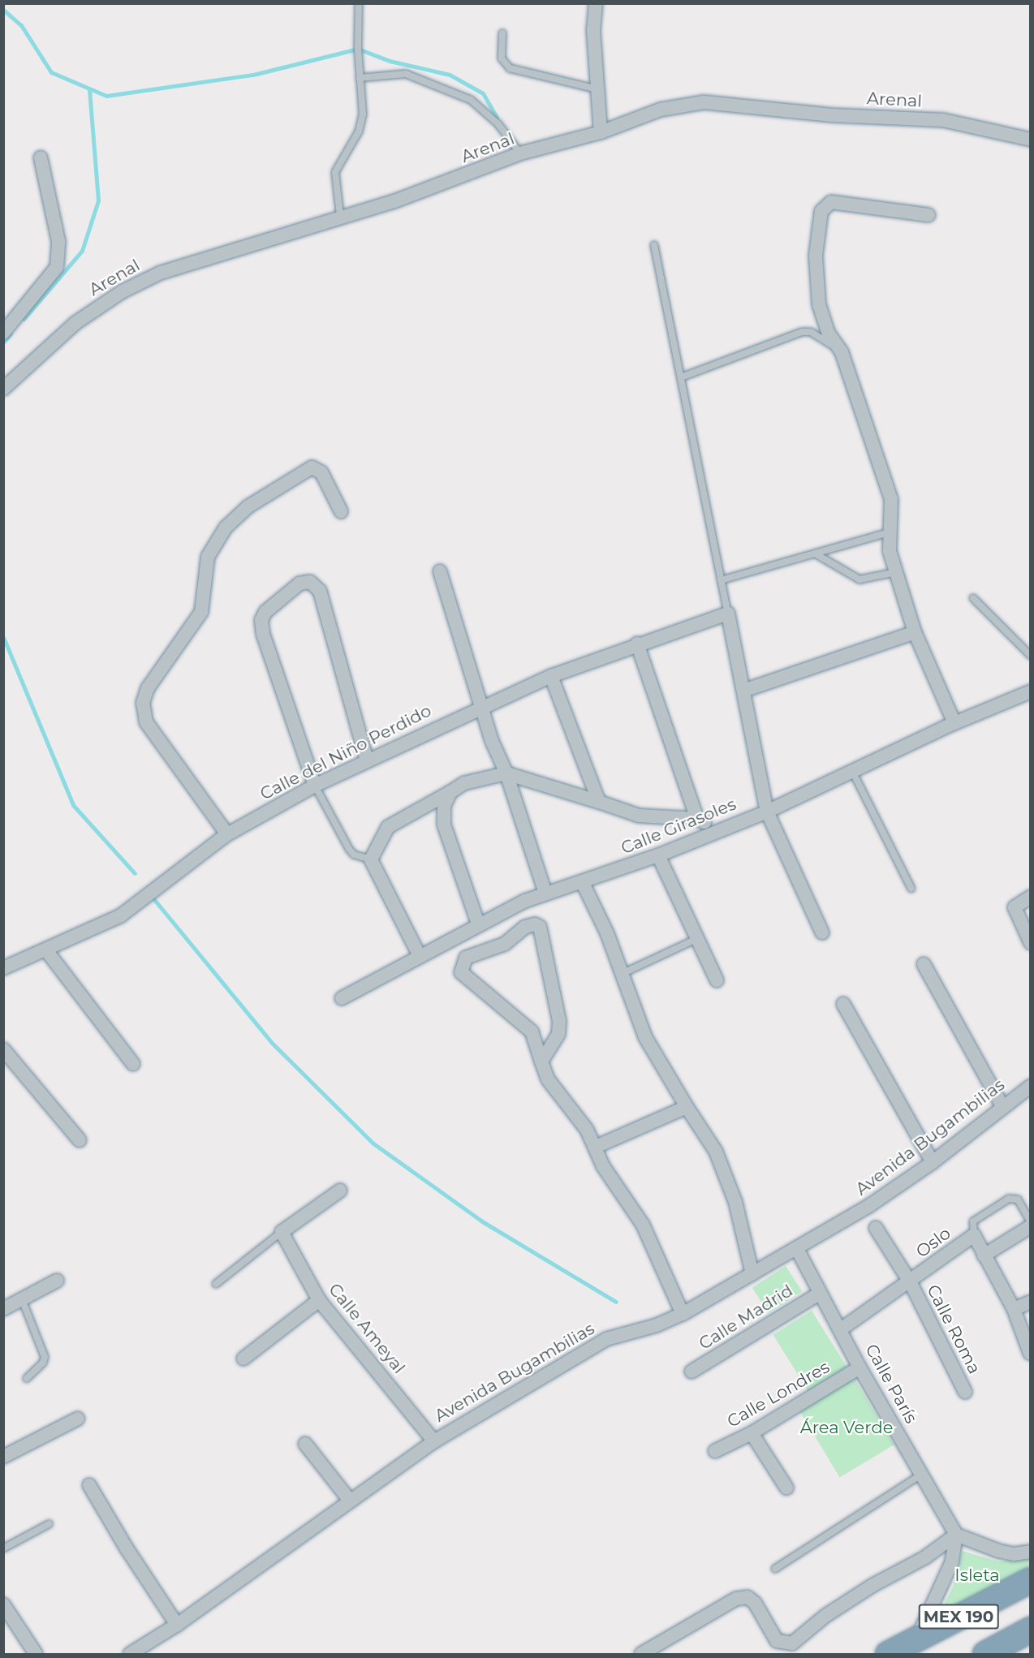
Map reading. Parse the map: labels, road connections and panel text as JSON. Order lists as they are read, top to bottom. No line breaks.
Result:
{"streets":{"highway":["MEX 190"],"street":["Arenal","Calle del Niño Perdido","Calle Girasoles","Avenida Bugambilias","Oslo","Calle Madrid","Calle Ameyal","Calle Roma","Calle París","Calle Londres"]},"crossings":[["Avenida Bugambilias","Calle Ameyal"],["Avenida Bugambilias","Calle París"],["Oslo","Calle Roma"],["Calle Madrid","Calle París"],["Calle París","Calle Londres"]],"parks":["Área Verde","Isleta"]}
